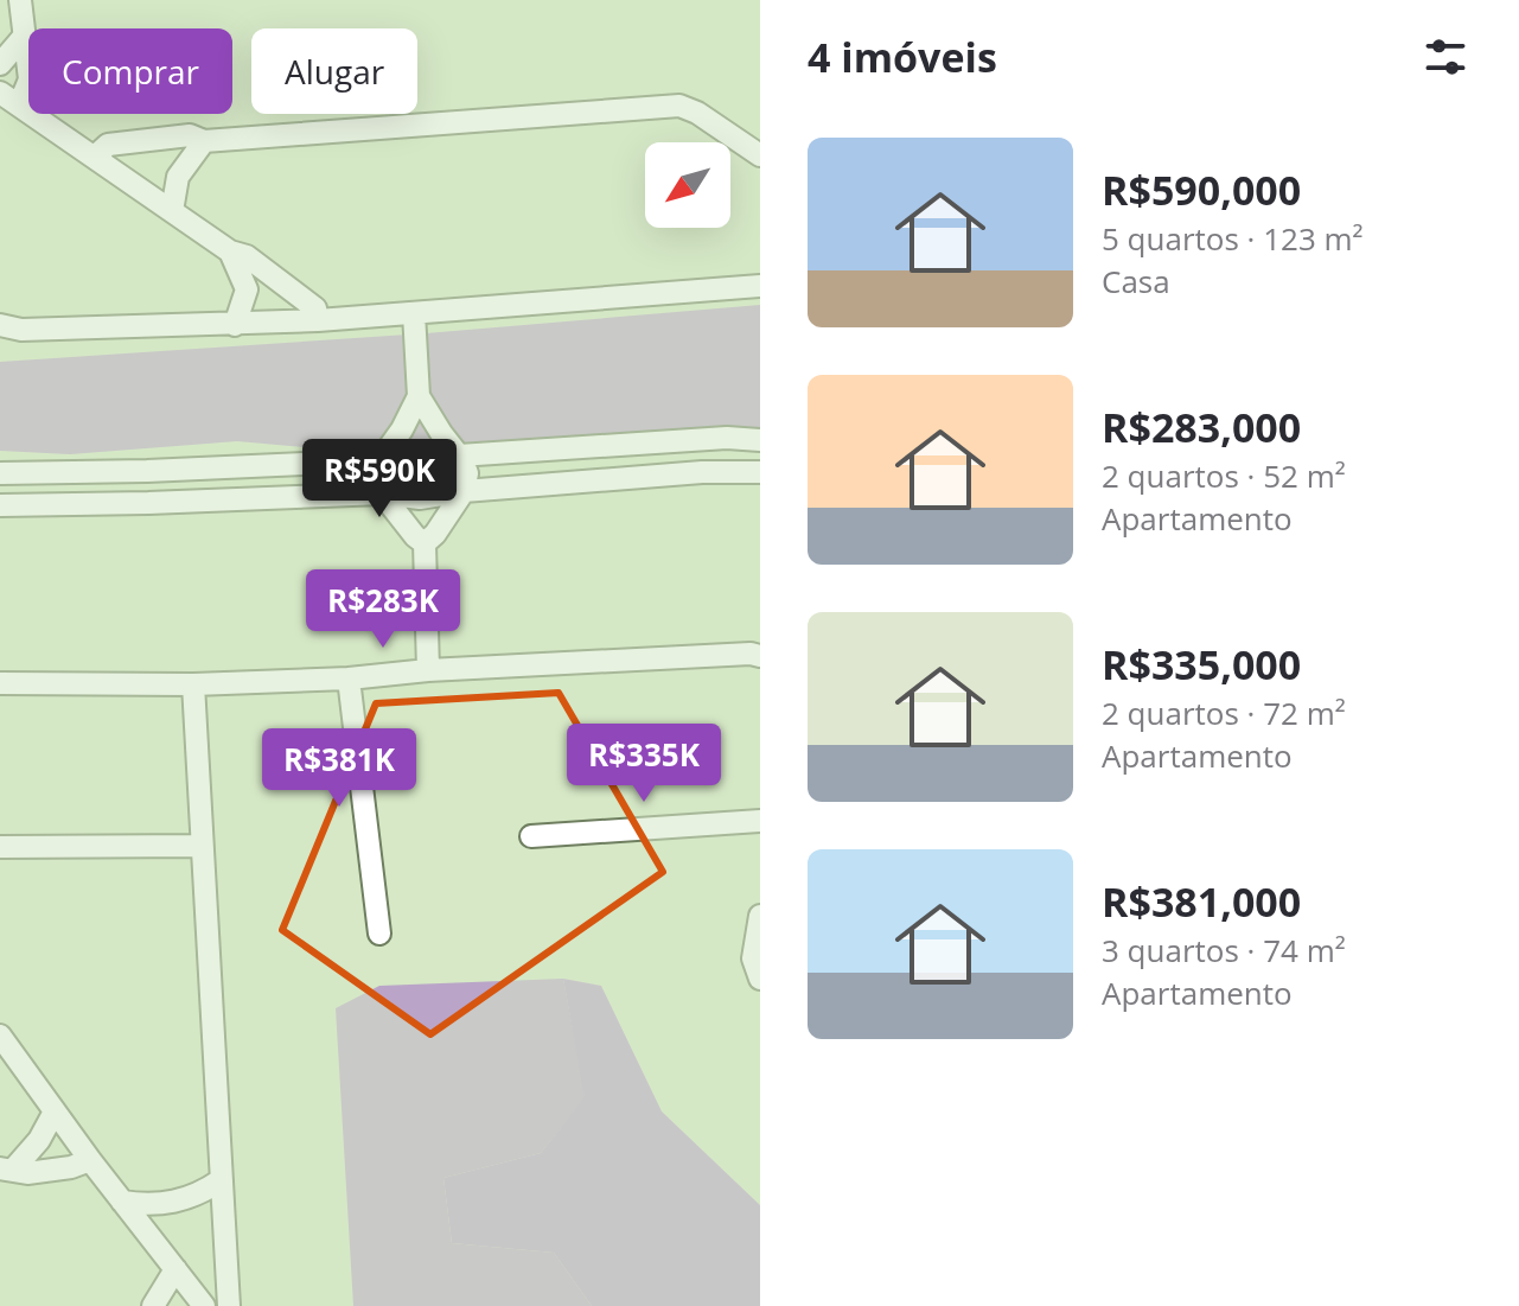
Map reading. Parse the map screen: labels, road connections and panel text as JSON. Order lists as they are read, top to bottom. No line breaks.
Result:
{"north":"bottom left","page":{"heading":"4 imóveis","chip":["Comprar","Alugar"],"list":[{"name":"R$590,000","note":"5 quartos · 123 m² · Casa"},{"name":"R$283,000","note":"2 quartos · 52 m² · Apartamento"},{"name":"R$335,000","note":"2 quartos · 72 m² · Apartamento"},{"name":"R$381,000","note":"3 quartos · 74 m² · Apartamento"}],"price":["R$590K","R$283K","R$335K","R$381K"]}}
